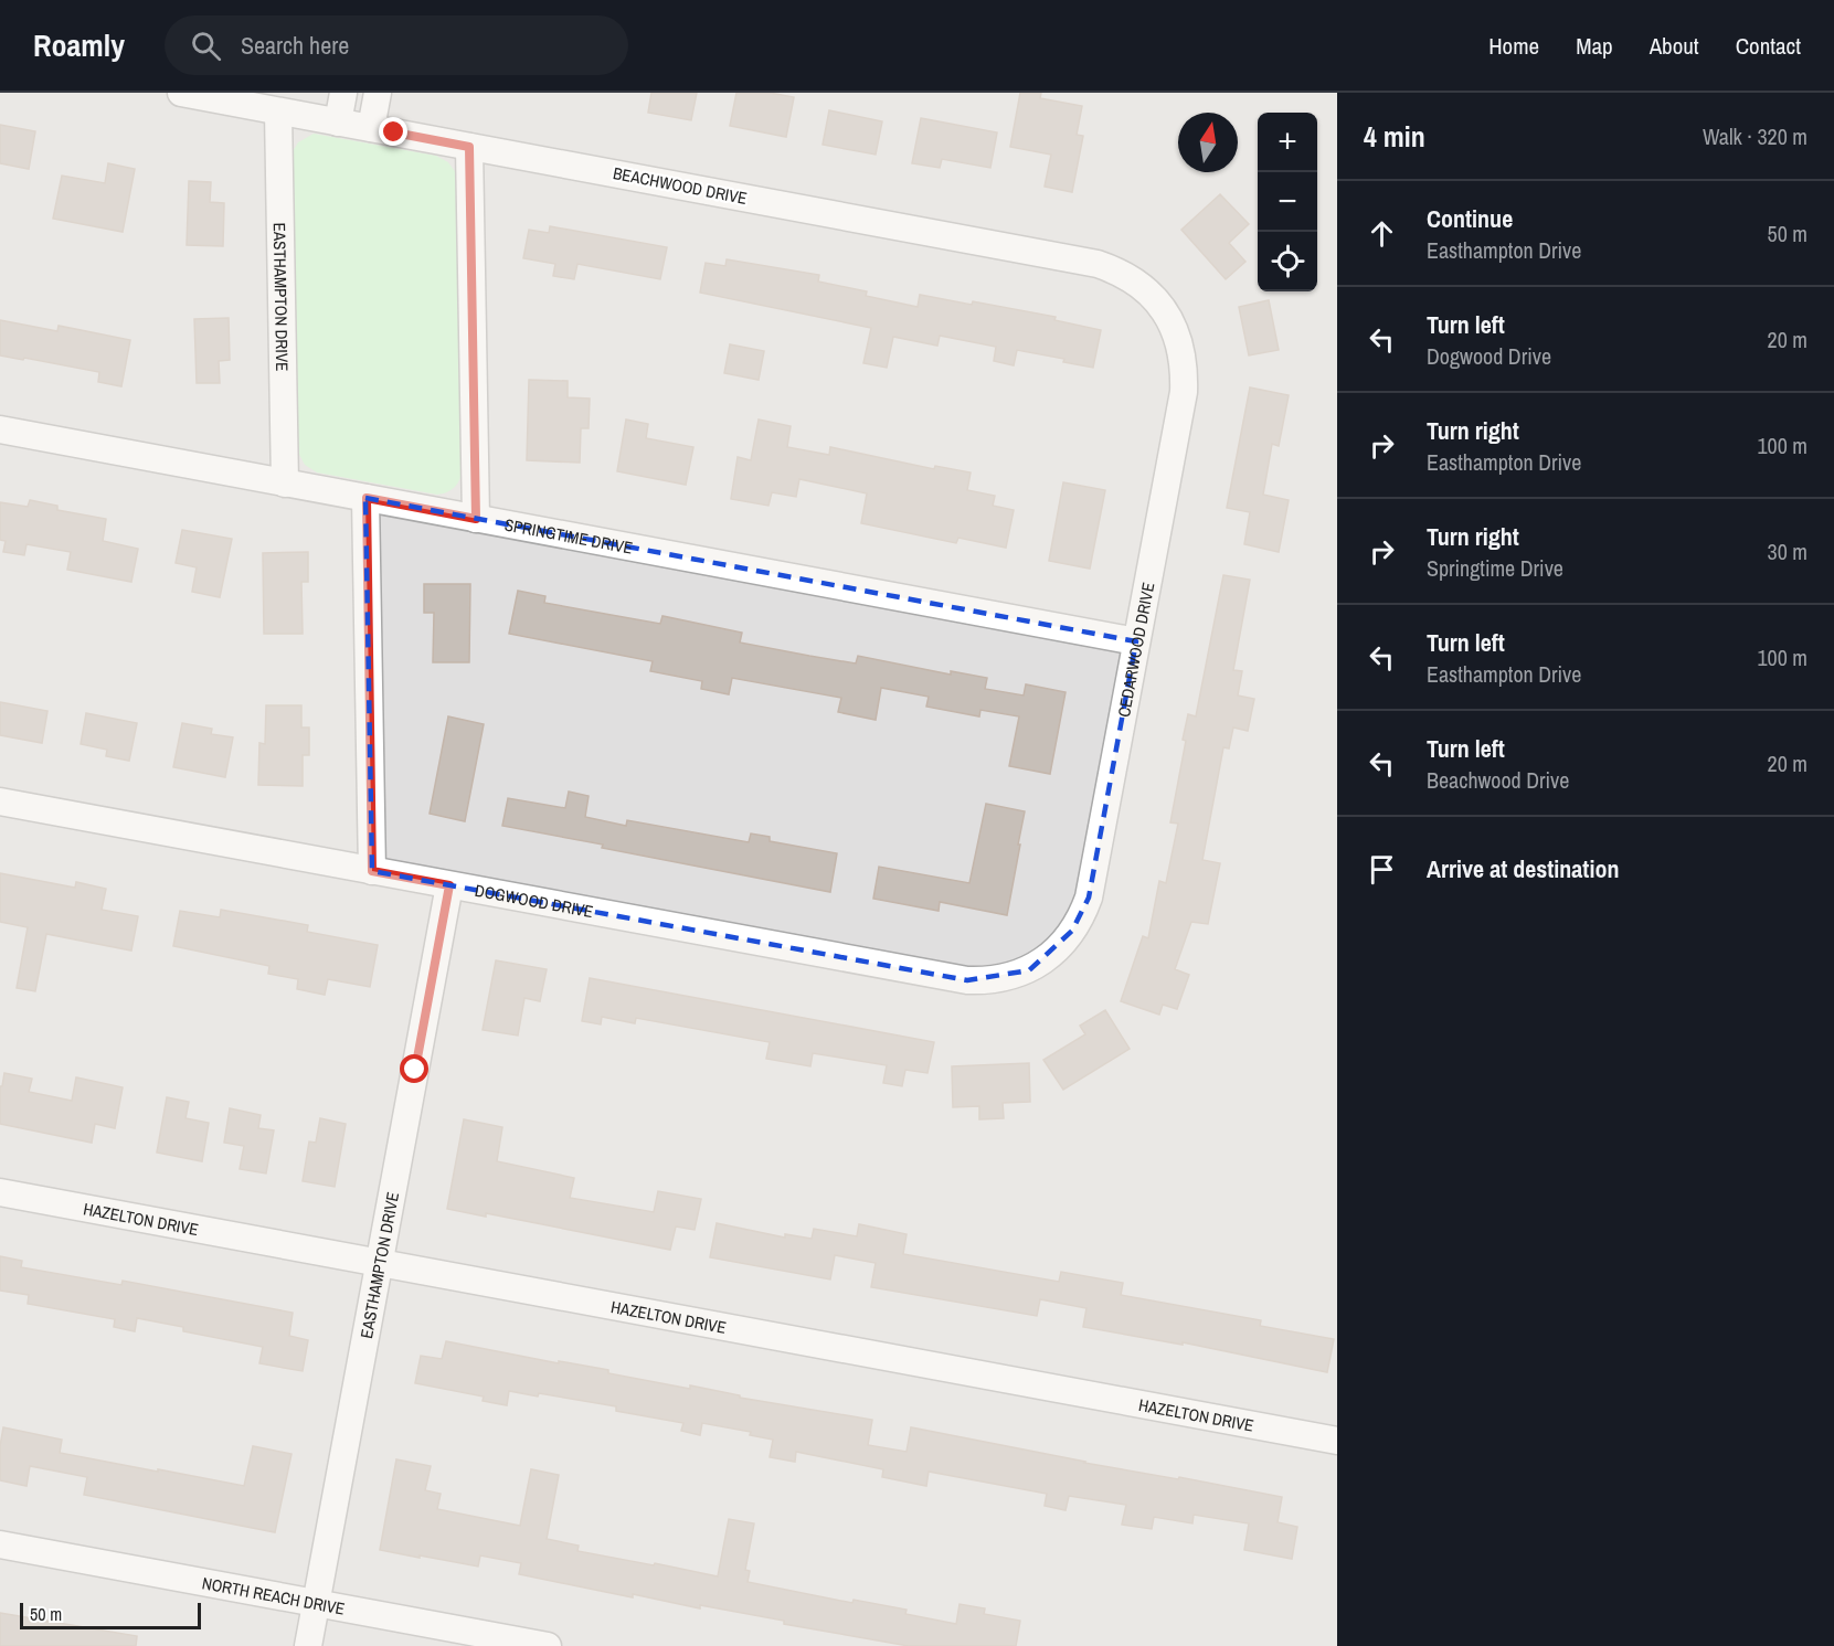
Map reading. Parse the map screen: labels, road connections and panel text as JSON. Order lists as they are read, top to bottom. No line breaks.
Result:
{"streets":{"street":["BEACHWOOD DRIVE","EASTHAMPTON DRIVE","SPRINGTIME DRIVE","CEDARWOOD DRIVE","DOGWOOD DRIVE","HAZELTON DRIVE","NORTH REACH DRIVE"]},"crossings":[["BEACHWOOD DRIVE","EASTHAMPTON DRIVE"],["BEACHWOOD DRIVE","CEDARWOOD DRIVE"],["EASTHAMPTON DRIVE","SPRINGTIME DRIVE"],["EASTHAMPTON DRIVE","DOGWOOD DRIVE"],["EASTHAMPTON DRIVE","HAZELTON DRIVE"],["EASTHAMPTON DRIVE","NORTH REACH DRIVE"],["SPRINGTIME DRIVE","CEDARWOOD DRIVE"],["CEDARWOOD DRIVE","DOGWOOD DRIVE"]],"scale_bar":"50 m","north":"top","page":{"header":"Roamly","search":"Search here","nav":["Home","Map","About","Contact"],"heading":["4 min","Walk · 320 m"],"map_buttons":["+","−"],"list":[["Continue","Easthampton Drive","50 m"],["Turn left","Dogwood Drive","20 m"],["Turn right","Easthampton Drive","100 m"],["Turn right","Springtime Drive","30 m"],["Turn left","Easthampton Drive","100 m"],["Turn left","Beachwood Drive","20 m"],"Arrive at destination"],"scale":"50 m"}}
